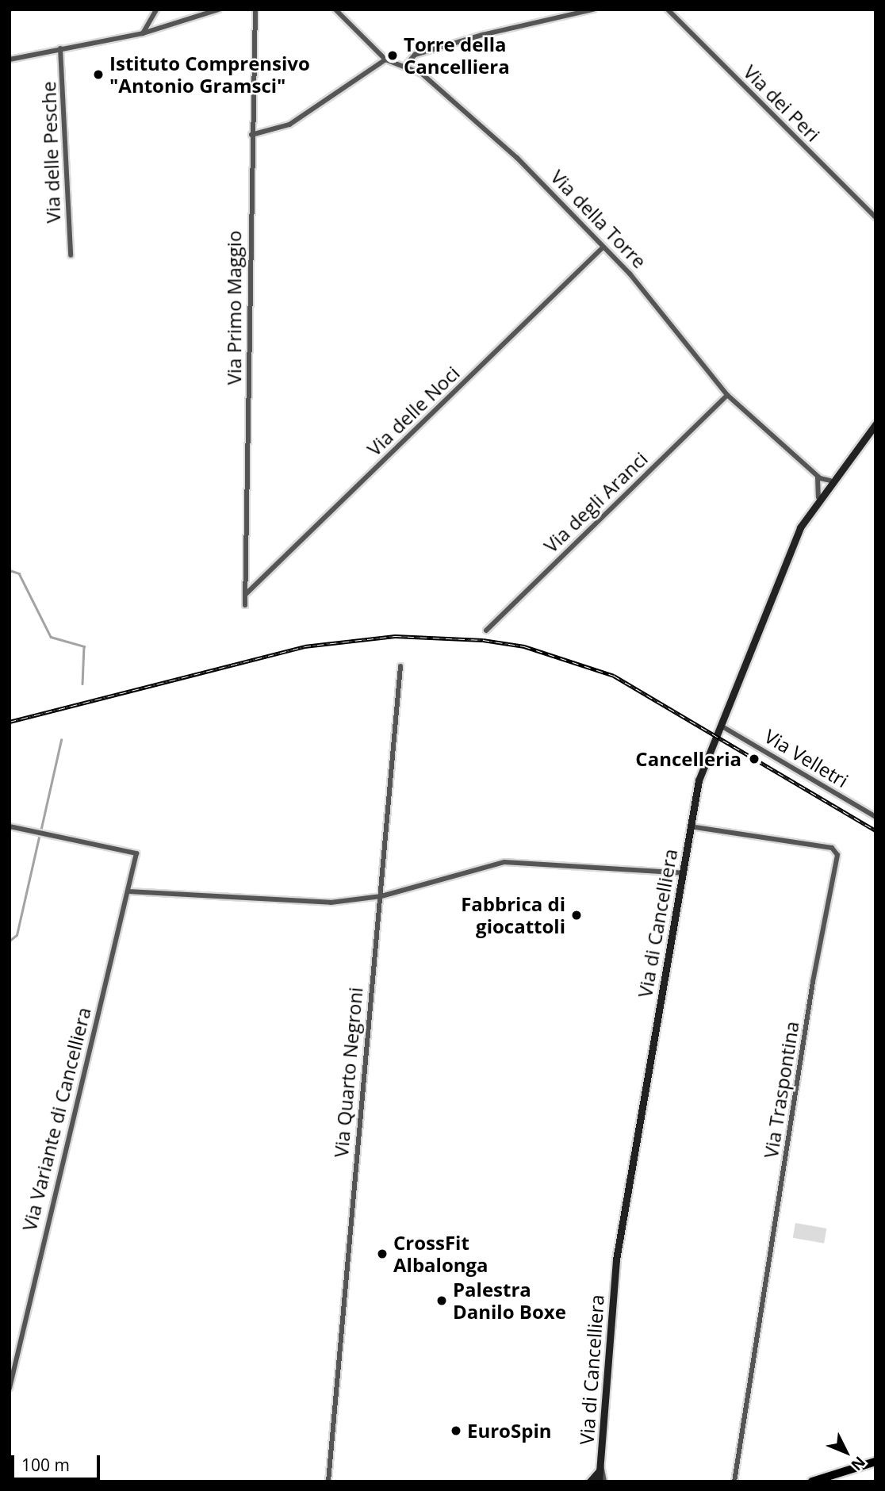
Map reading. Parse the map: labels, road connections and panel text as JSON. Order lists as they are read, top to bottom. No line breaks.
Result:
{"streets":{"street":["Via dei Peri","Via delle Pesche","Via della Torre","Via Primo Maggio","Via delle Noci","Via degli Aranci","Via Velletri","Via di Cancelliera","Via Quarto Negroni","Via Traspontina","Via Variante di Cancelliera"]},"crossings":[["Via della Torre","Via delle Noci"],["Via della Torre","Via degli Aranci"],["Via della Torre","Via di Cancelliera"],["Via Primo Maggio","Via delle Noci"],["Via Velletri","Via di Cancelliera"],["Via di Cancelliera","Via Traspontina"]],"places":["Torre della Cancelliera","Istituto Comprensivo \"Antonio Gramsci\"","Cancelleria","Fabbrica di giocattoli","CrossFit Albalonga","Palestra Danilo Boxe","EuroSpin"],"scale_bar":"100 m","north":"bottom right"}
